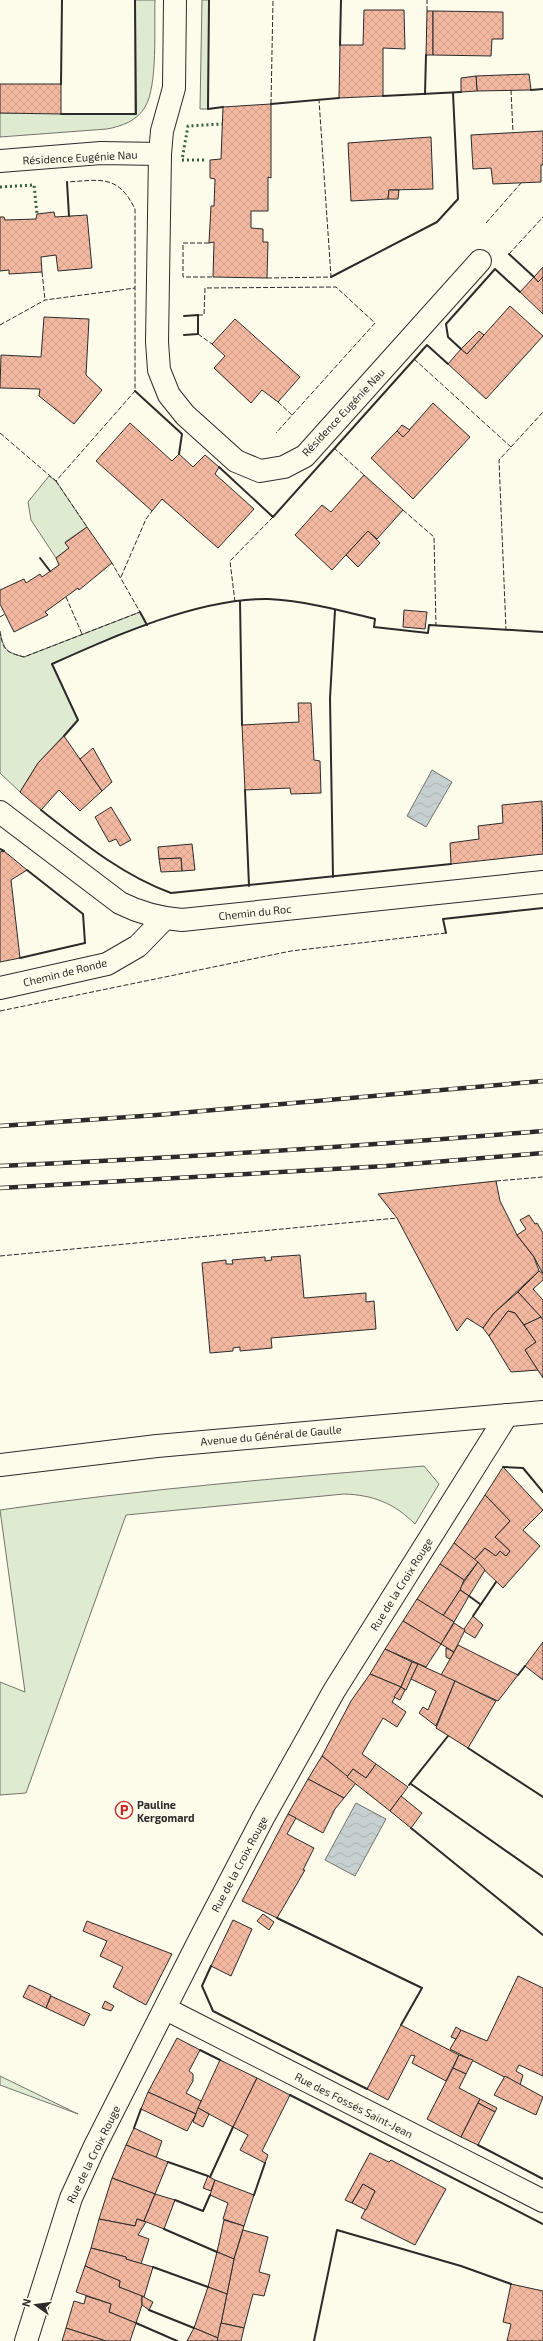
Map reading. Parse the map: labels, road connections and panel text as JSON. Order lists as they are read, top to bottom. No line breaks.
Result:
{"streets":{"street":["Résidence Eugénie Nau","Chemin du Roc","Chemin de Ronde","Avenue du Général de Gaulle","Rue de la Croix Rouge","Rue des Fossés Saint-Jean"]},"crossings":[["Chemin du Roc","Chemin de Ronde"],["Avenue du Général de Gaulle","Rue de la Croix Rouge"],["Rue de la Croix Rouge","Rue des Fossés Saint-Jean"]],"places":{"parking":["Pauline Kergomard"]},"north":"left"}
